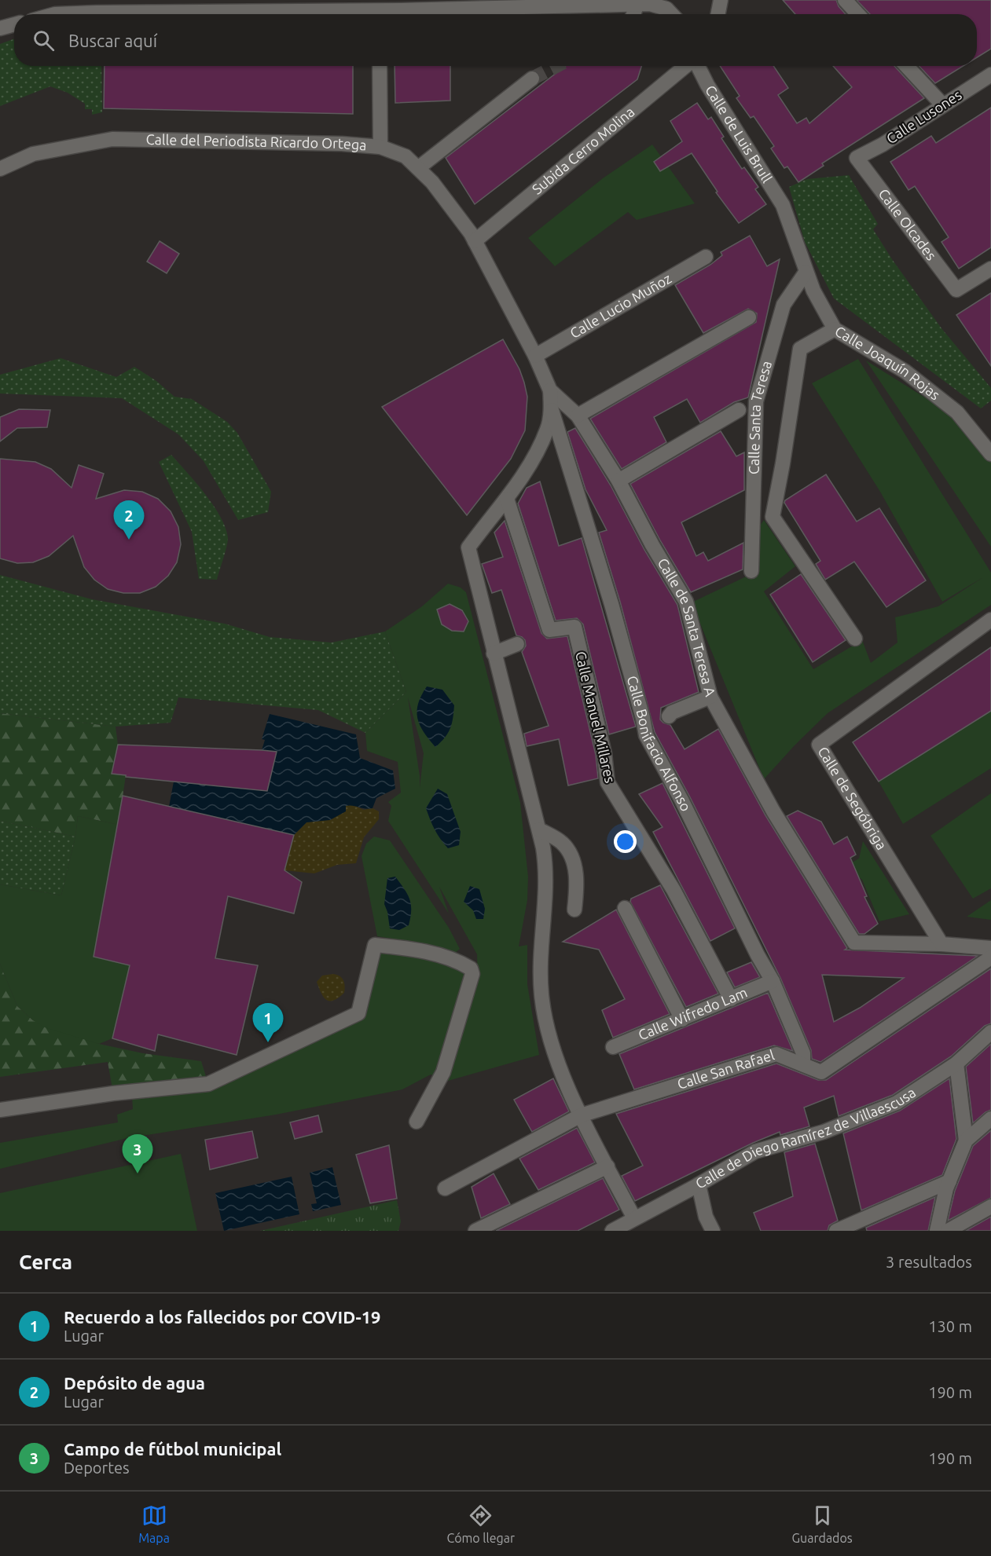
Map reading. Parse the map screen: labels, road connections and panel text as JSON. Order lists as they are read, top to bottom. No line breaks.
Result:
{"streets":{"street":["Calle Lusones","Calle de Luis Brull","Calle del Periodista Ricardo Ortega","Subida Cerro Molina","Calle Olcades","Calle Lucio Muñoz","Calle Joaquín Rojas","Calle Santa Teresa","Calle de Santa Teresa A","Calle Manuel Millares","Calle Bonifacio Alfonso","Calle de Segóbriga","Calle Wifredo Lam","Calle San Rafael","Calle de Diego Ramírez de Villaescusa"]},"crossings":[["Calle Lusones","Calle Olcades"],["Calle de Luis Brull","Calle Joaquín Rojas"],["Calle del Periodista Ricardo Ortega","Subida Cerro Molina"],["Calle del Periodista Ricardo Ortega","Calle de Santa Teresa A"],["Subida Cerro Molina","Calle de Santa Teresa A"],["Calle Lucio Muñoz","Calle de Santa Teresa A"],["Calle Joaquín Rojas","Calle Santa Teresa"],["Calle de Santa Teresa A","Calle de Segóbriga"],["Calle Manuel Millares","Calle Wifredo Lam"],["Calle Bonifacio Alfonso","Calle Wifredo Lam"],["Calle Bonifacio Alfonso","Calle San Rafael"]],"page":{"search":"Buscar aquí","pins":["2","1","3"],"heading":["Cerca","3 resultados"],"list":[{"mark":"1","name":"Recuerdo a los fallecidos por COVID-19","note":"Lugar","value":"130 m"},{"mark":"2","name":"Depósito de agua","note":"Lugar","value":"190 m"},{"mark":"3","name":"Campo de fútbol municipal","note":"Deportes","value":"190 m"}],"nav":["Mapa","Cómo llegar","Guardados"]}}
